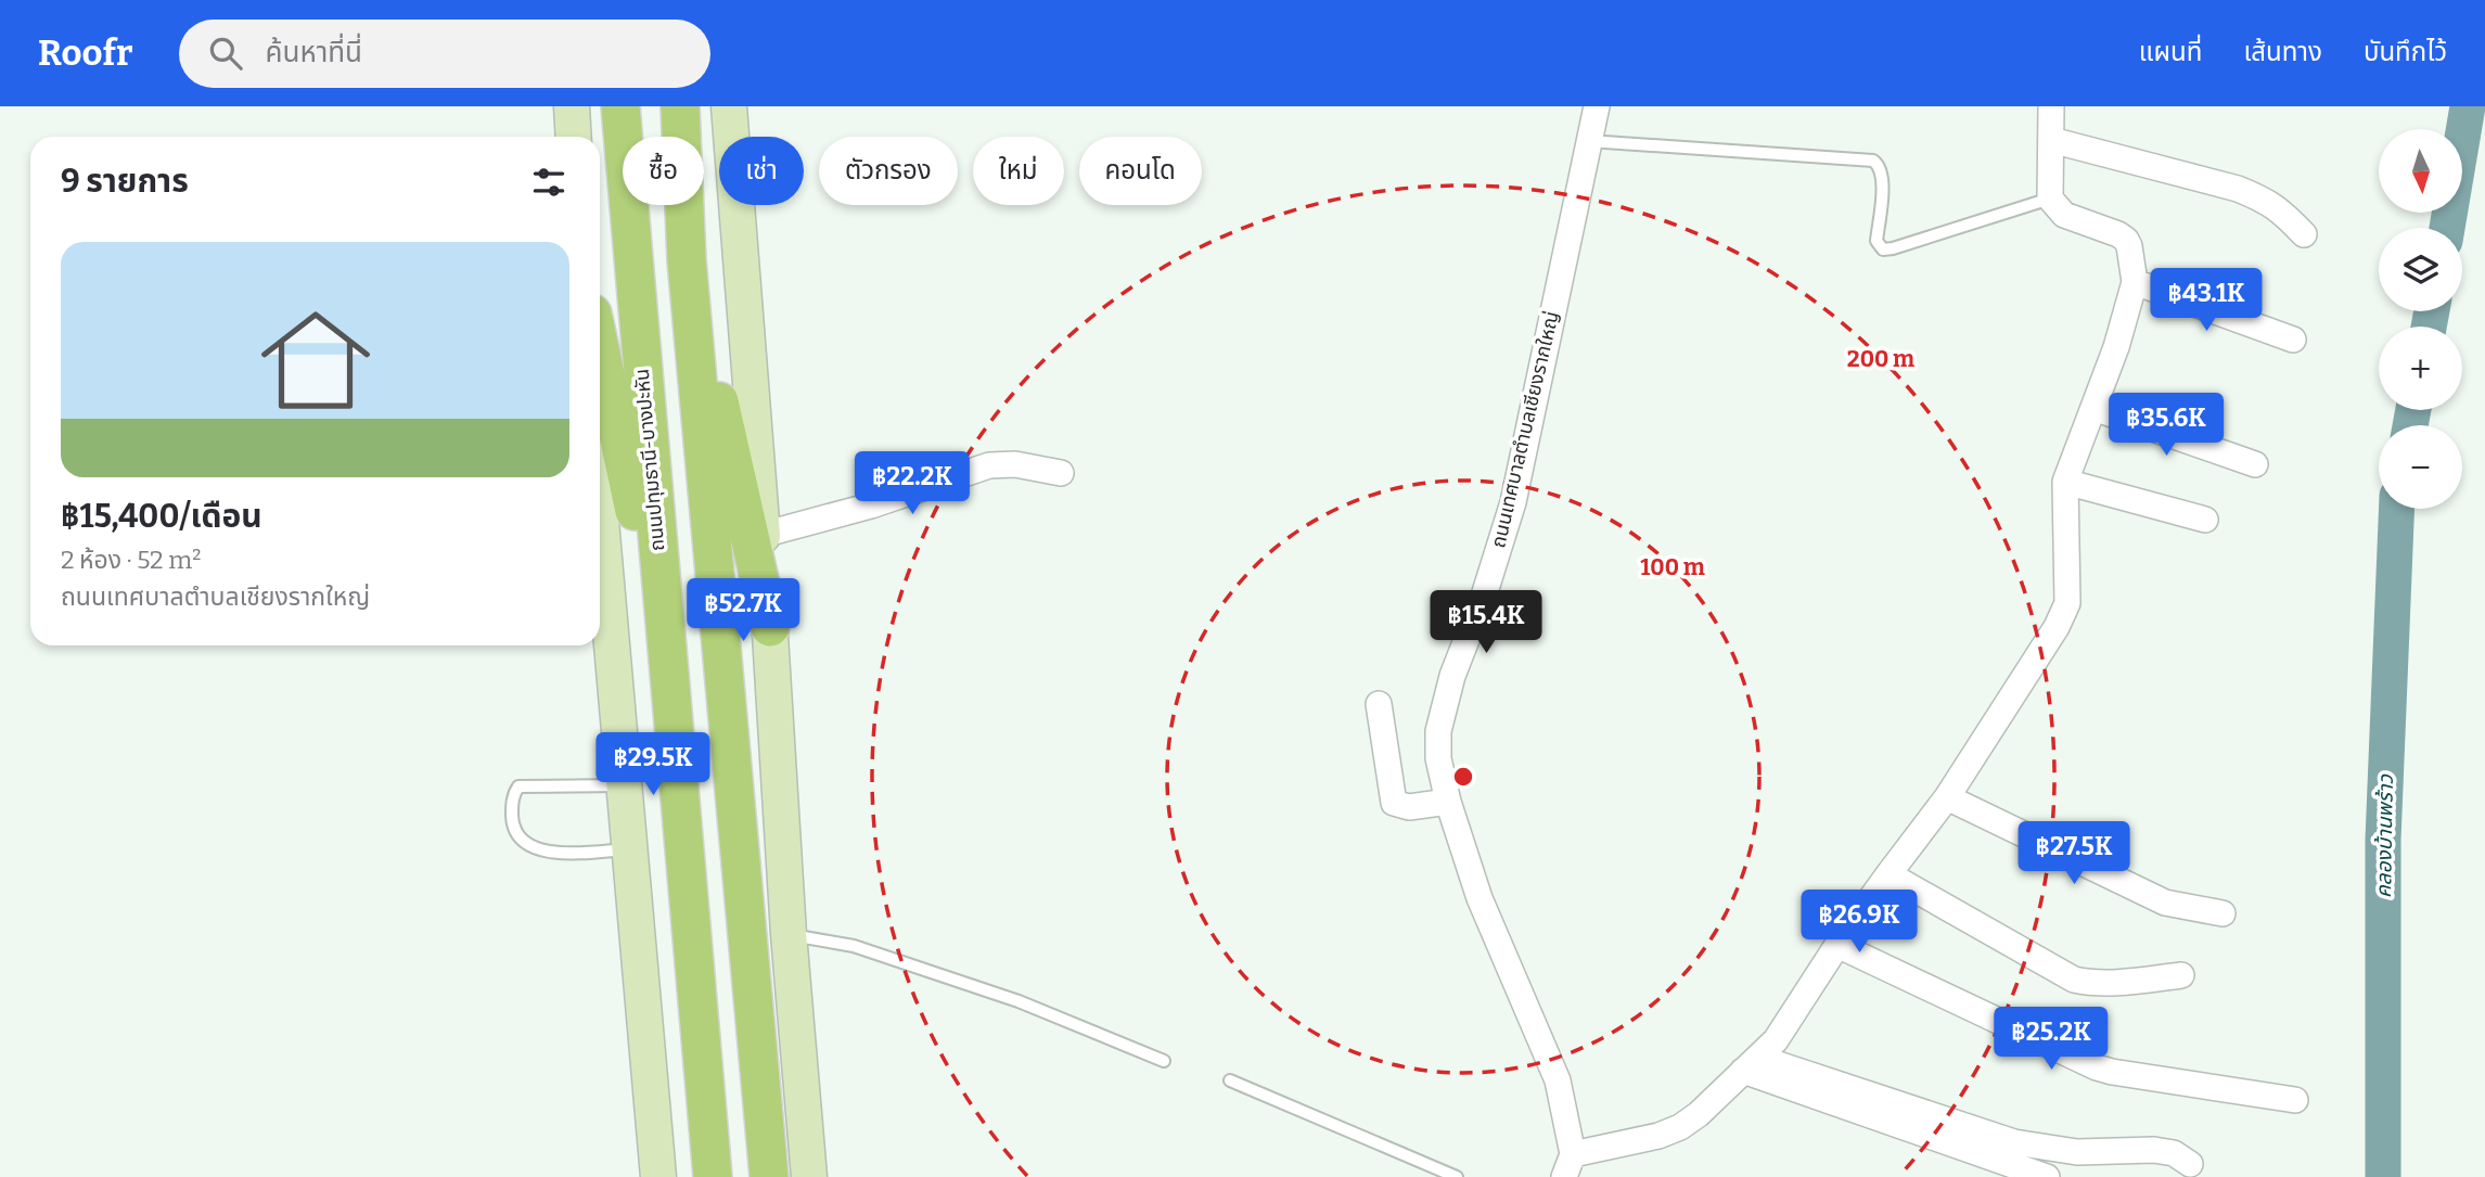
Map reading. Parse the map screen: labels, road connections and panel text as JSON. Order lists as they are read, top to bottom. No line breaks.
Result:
{"streets":{"main road":["ถนนปทุมธานี-บางปะหัน"],"street":["ถนนเทศบาลตำบลเชียงรากใหญ่"]},"water":["คลองบ้านพร้าว"],"north":"bottom","page":{"header":"Roofr","search":"ค้นหาที่นี่","nav":["แผนที่","เส้นทาง","บันทึกไว้"],"map_buttons":["+","−"],"chip":["ซื้อ","เช่า","ตัวกรอง","ใหม่","คอนโด"],"heading":"9 รายการ","list":[{"name":"฿15,400/เดือน","note":"2 ห้อง · 52 m² · ถนนเทศบาลตำบลเชียงรากใหญ่"}],"price":["฿43.1K","฿35.6K","฿22.2K","฿52.7K","฿15.4K","฿29.5K","฿27.5K","฿26.9K","฿25.2K"]},"rings":["200 m","100 m"]}
